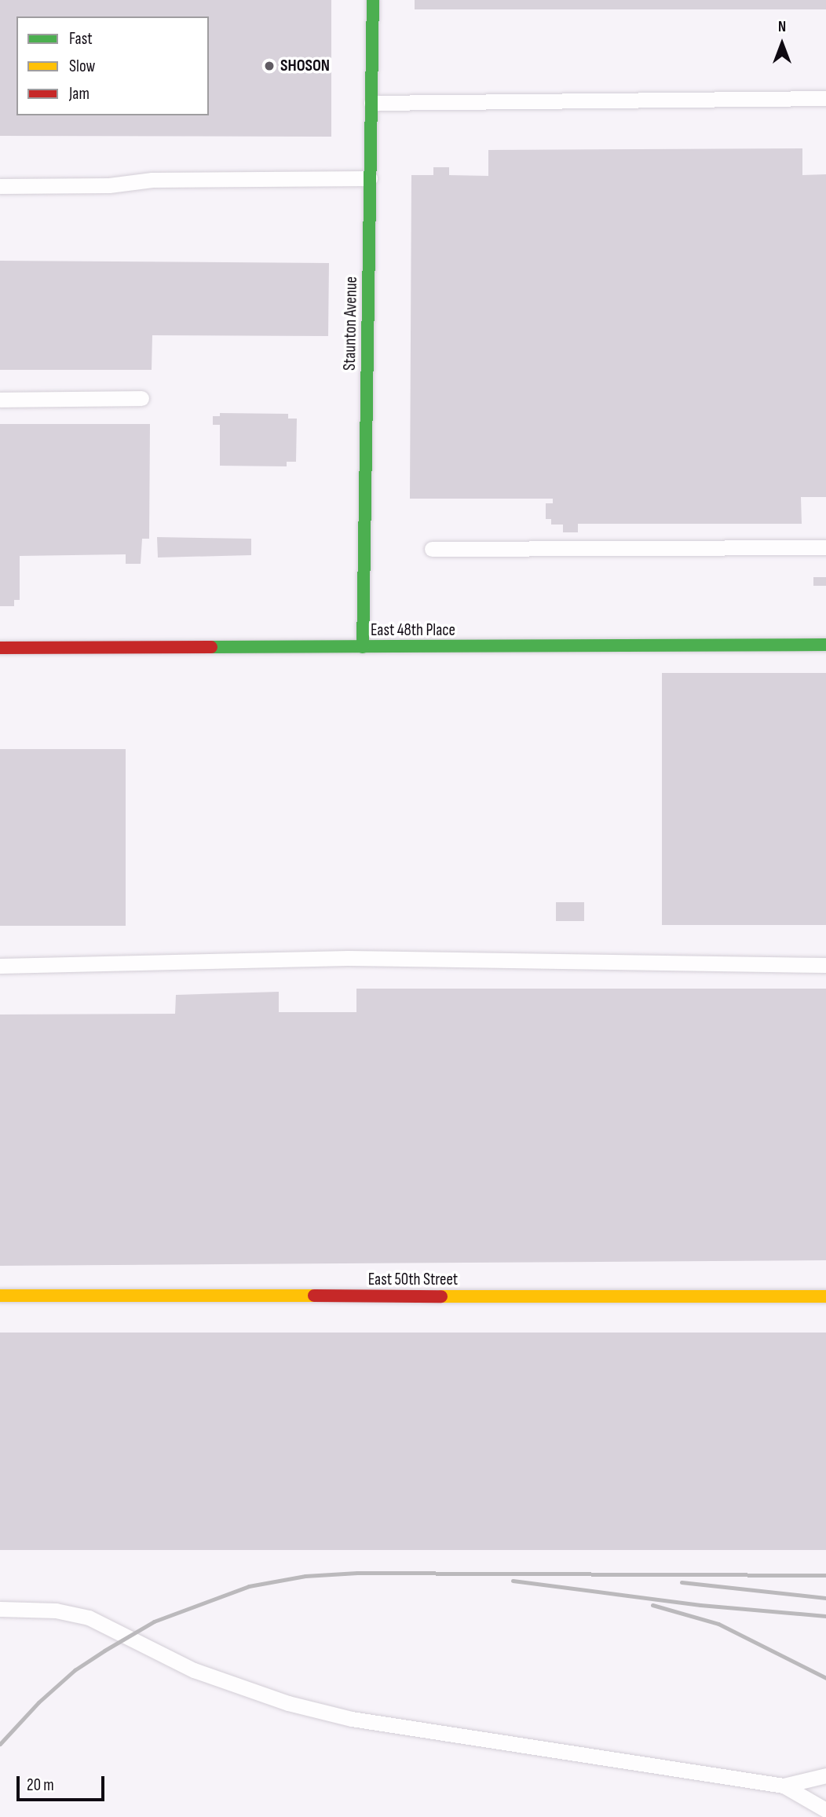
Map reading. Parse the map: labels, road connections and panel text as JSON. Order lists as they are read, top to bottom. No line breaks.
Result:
{"streets":{"street":["Staunton Avenue","East 48th Place","East 50th Street"]},"crossings":[["Staunton Avenue","East 48th Place"]],"places":["SHOSON"],"legend":["Fast","Slow","Jam"],"scale_bar":"20 m","north":"top"}
